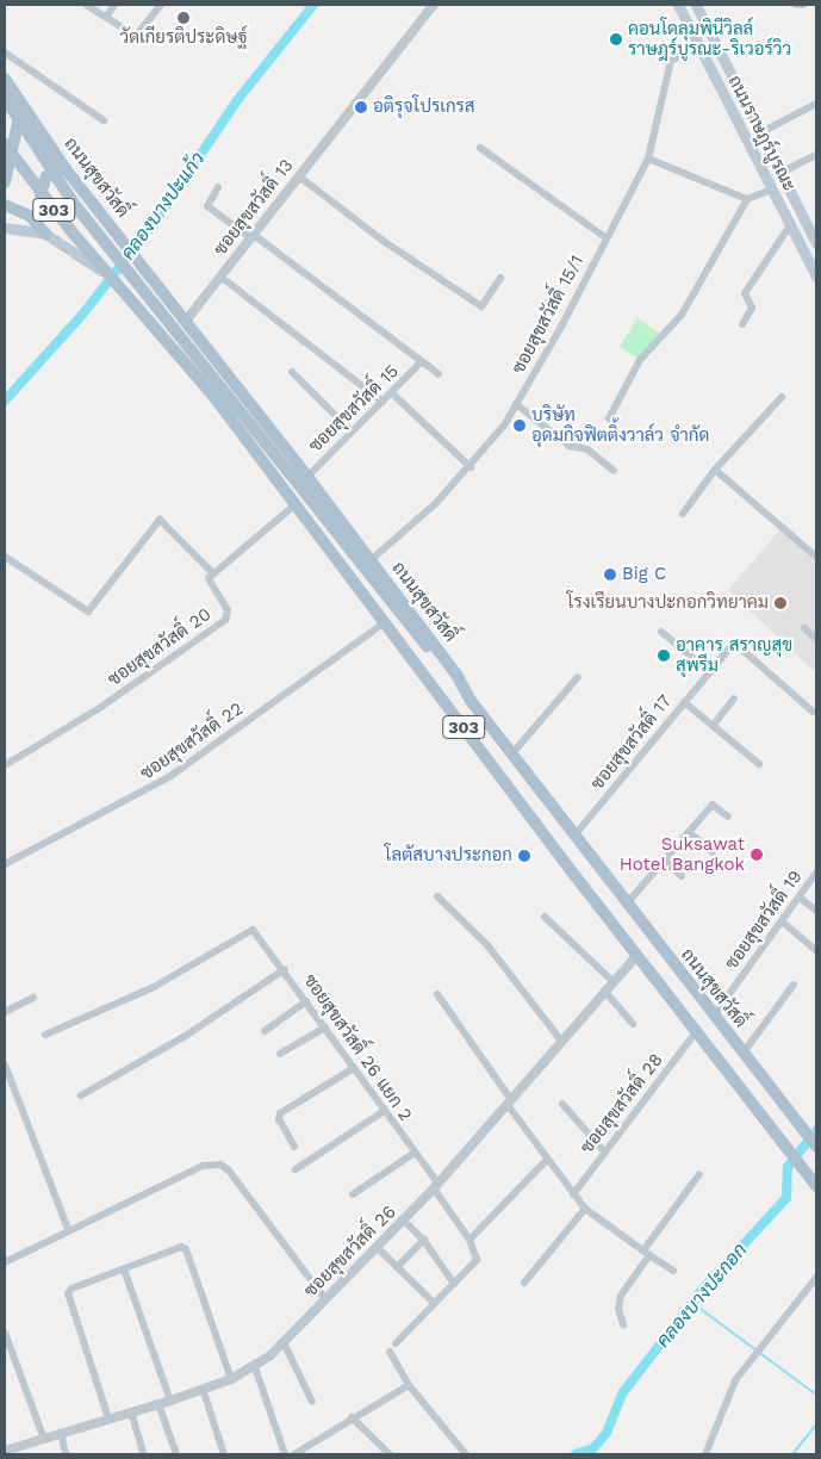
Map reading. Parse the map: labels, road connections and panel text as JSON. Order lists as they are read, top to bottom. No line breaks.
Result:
{"streets":{"main road":["ถนนราษฎร์บูรณะ","ถนนสุขสวัสดิ์","303"],"street":["ซอยสุขสวัสดิ์ 13","ซอยสุขสวัสดิ์ 15/1","ซอยสุขสวัสดิ์ 15","ซอยสุขสวัสดิ์ 20","ซอยสุขสวัสดิ์ 22","ซอยสุขสวัสดิ์ 17","ซอยสุขสวัสดิ์ 19","ซอยสุขสวัสดิ์ 26 แยก 2","ซอยสุขสวัสดิ์ 28","ซอยสุขสวัสดิ์ 26"]},"crossings":[["ถนนราษฎร์บูรณะ","ซอยสุขสวัสดิ์ 15/1"],["ถนนสุขสวัสดิ์","ซอยสุขสวัสดิ์ 13"],["ถนนสุขสวัสดิ์","303"],["ถนนสุขสวัสดิ์","ซอยสุขสวัสดิ์ 15/1"],["ถนนสุขสวัสดิ์","ซอยสุขสวัสดิ์ 15"],["ถนนสุขสวัสดิ์","ซอยสุขสวัสดิ์ 17"],["ถนนสุขสวัสดิ์","ซอยสุขสวัสดิ์ 19"],["303","ซอยสุขสวัสดิ์ 22"],["303","ซอยสุขสวัสดิ์ 28"],["303","ซอยสุขสวัสดิ์ 26"],["ซอยสุขสวัสดิ์ 26 แยก 2","ซอยสุขสวัสดิ์ 26"]],"water":["คลองบางปะแก้ว","คลองบางปะกอก"],"places":["วัดเกียรติประดิษฐ์","คอนโดลุมพินีวิลล์ ราษฎร์บูรณะ-ริเวอร์วิว","อติรุจโปรเกรส","บริษัท อุดมกิจฟิตติ้งวาล์ว จำกัด","Big C","โรงเรียนบางปะกอกวิทยาคม","อาคาร สราญสุข สุพรีม","Suksawat Hotel Bangkok","โลตัสบางประกอก"]}
